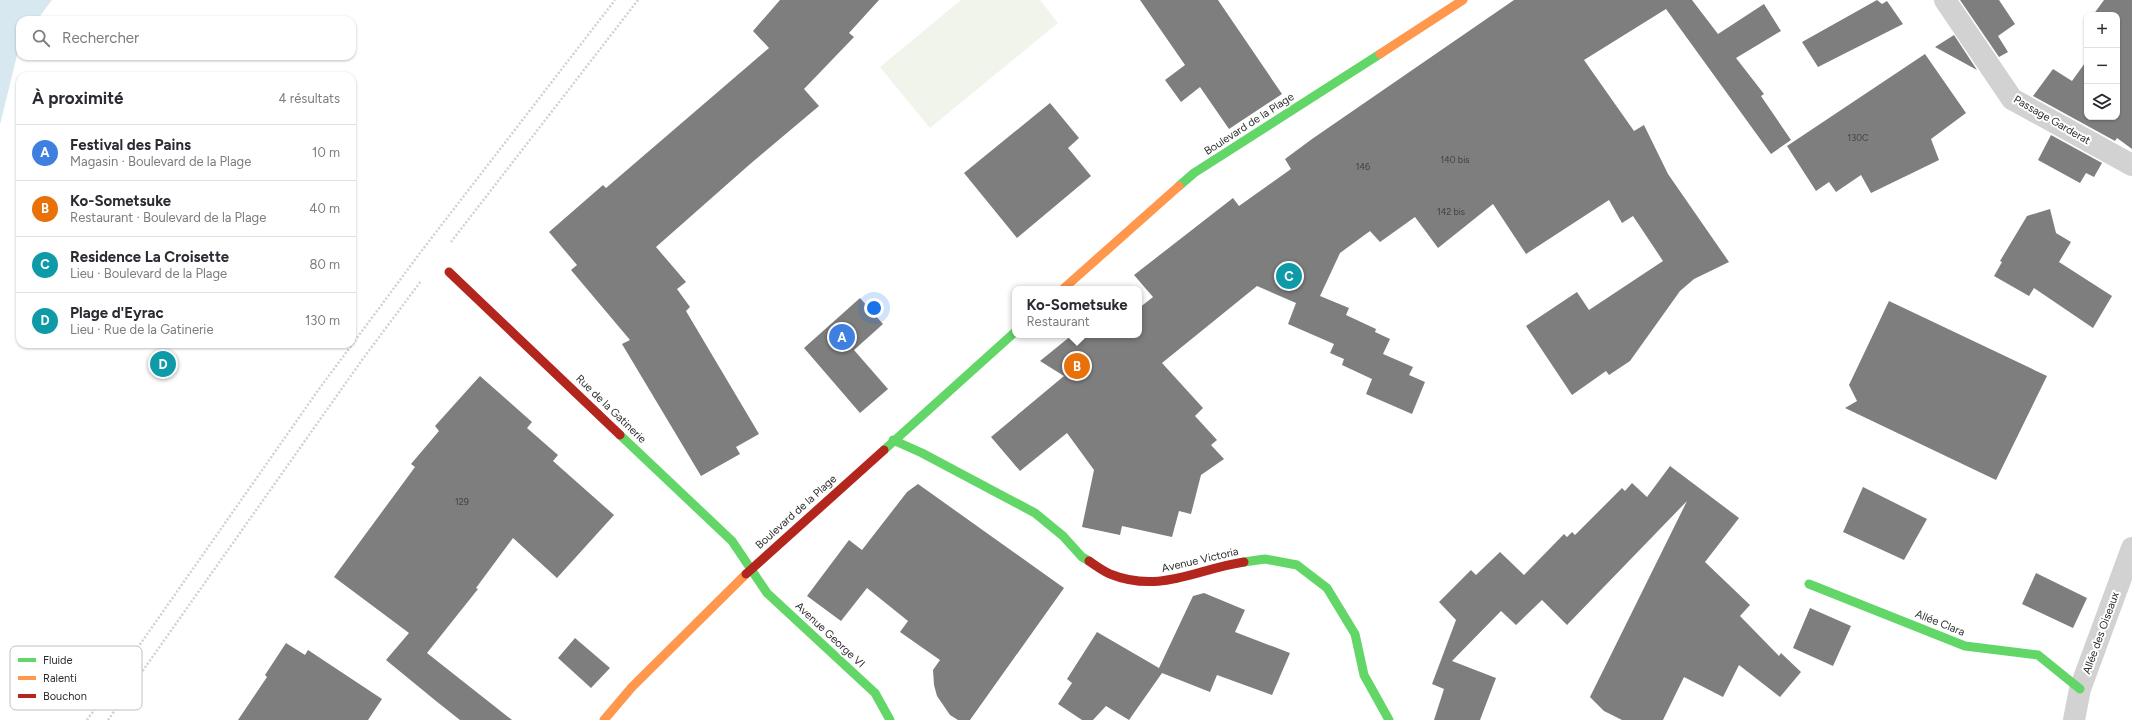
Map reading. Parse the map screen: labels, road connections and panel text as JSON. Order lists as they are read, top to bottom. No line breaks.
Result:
{"streets":{"street":["Passage Garderat","Boulevard de la Plage","Rue de la Gatinerie","Avenue Victoria","Allée Clara","Allée des Oiseaux","Avenue George VI"]},"crossings":[["Boulevard de la Plage","Rue de la Gatinerie"],["Boulevard de la Plage","Avenue Victoria"],["Boulevard de la Plage","Avenue George VI"],["Rue de la Gatinerie","Avenue George VI"],["Allée Clara","Allée des Oiseaux"]],"house_numbers":["130C","140 bis","146","142 bis","129"],"legend":["Fluide","Ralenti","Bouchon"],"page":{"map_buttons":["+","−"],"search":"Rechercher","heading":["À proximité","4 résultats"],"list":[{"mark":"A","name":"Festival des Pains","note":"Magasin · Boulevard de la Plage","value":"10 m"},{"mark":"B","name":"Ko-Sometsuke","note":"Restaurant · Boulevard de la Plage","value":"40 m"},{"mark":"C","name":"Residence La Croisette","note":"Lieu · Boulevard de la Plage","value":"80 m"},{"mark":"D","name":"Plage d'Eyrac","note":"Lieu · Rue de la Gatinerie","value":"130 m"}],"pins":["C","A","D","B"],"popup":["Ko-Sometsuke","Restaurant"]}}
